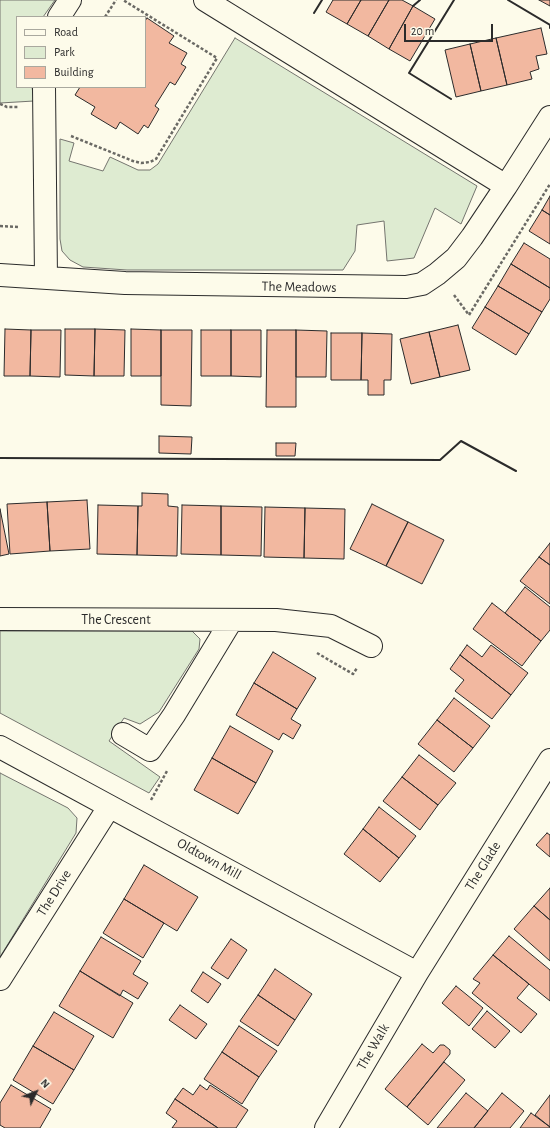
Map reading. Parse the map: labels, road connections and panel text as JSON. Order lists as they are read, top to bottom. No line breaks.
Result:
{"streets":{"street":["The Meadows","The Crescent","Oldtown Mill","The Glade","The Drive","The Walk"]},"crossings":[["Oldtown Mill","The Glade"],["Oldtown Mill","The Drive"],["Oldtown Mill","The Walk"],["The Glade","The Walk"]],"legend":["Road","Park","Building"],"scale_bar":"20 m","north":"top right"}
